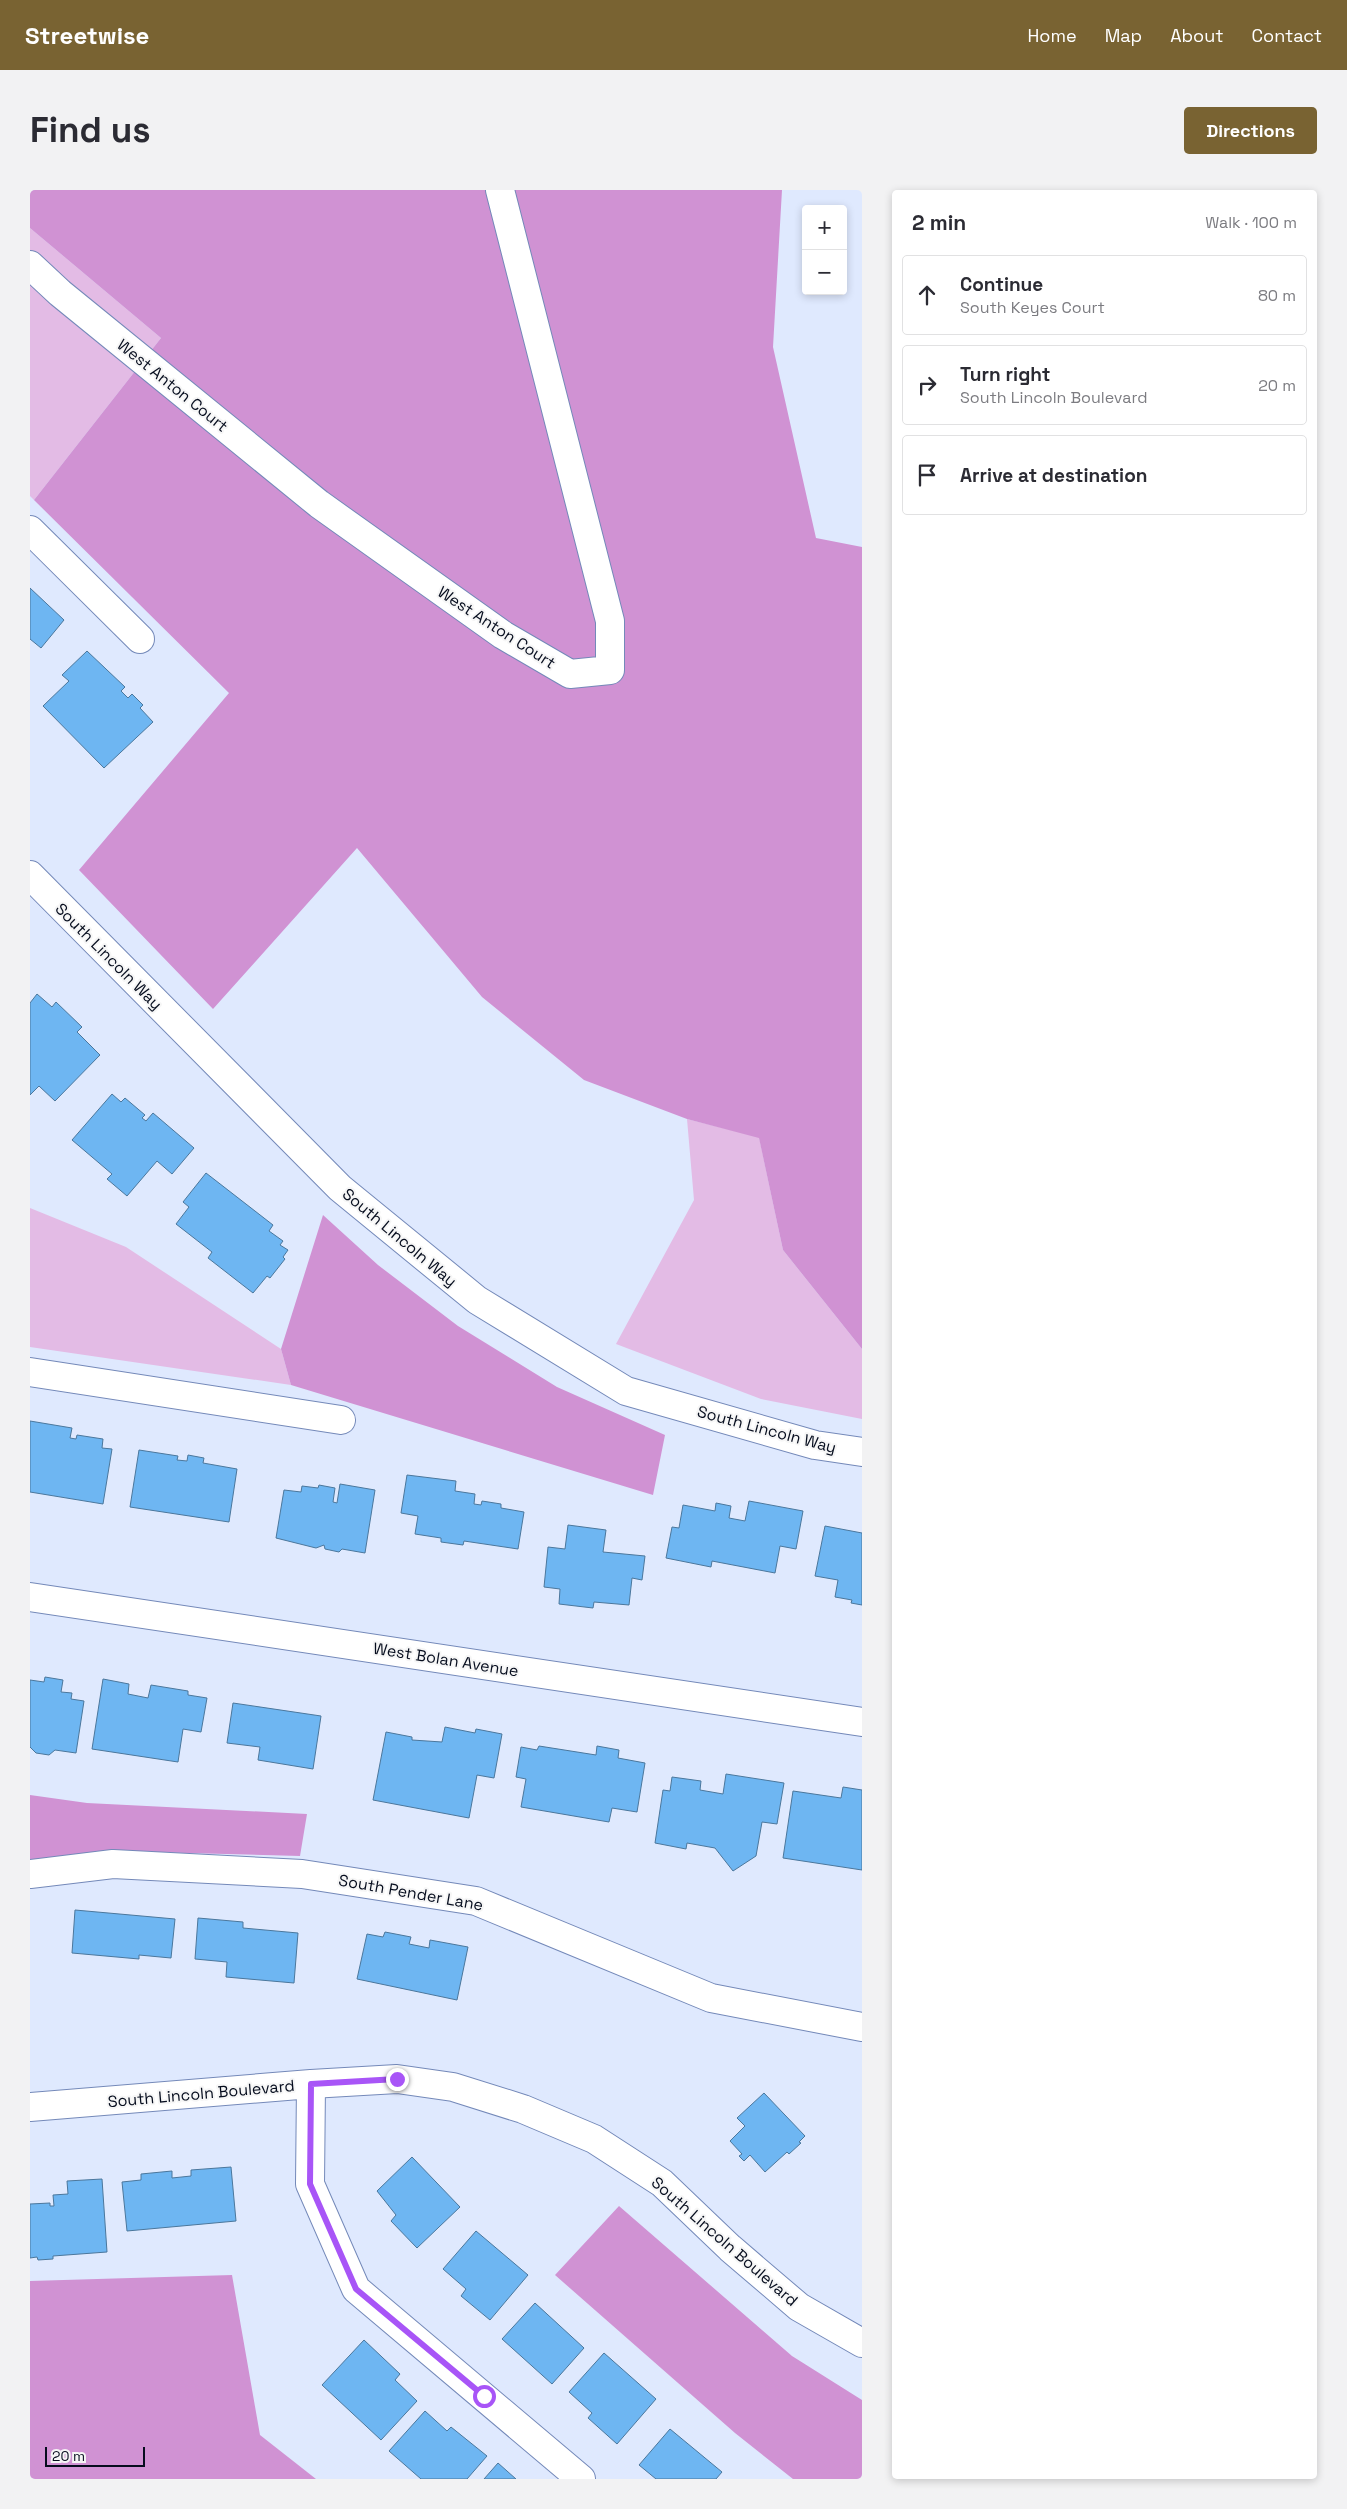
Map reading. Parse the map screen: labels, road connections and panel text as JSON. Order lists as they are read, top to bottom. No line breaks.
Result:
{"streets":{"street":["West Anton Court","South Lincoln Way","West Bolan Avenue","South Pender Lane","South Lincoln Boulevard"]},"scale_bar":"20 m","page":{"header":"Streetwise","nav":["Home","Map","About","Contact"],"buttons":"Directions","title":"Find us","heading":["2 min","Walk · 100 m"],"map_buttons":["+","−"],"list":[["Continue","South Keyes Court","80 m"],["Turn right","South Lincoln Boulevard","20 m"],"Arrive at destination"],"scale":"20 m"}}
